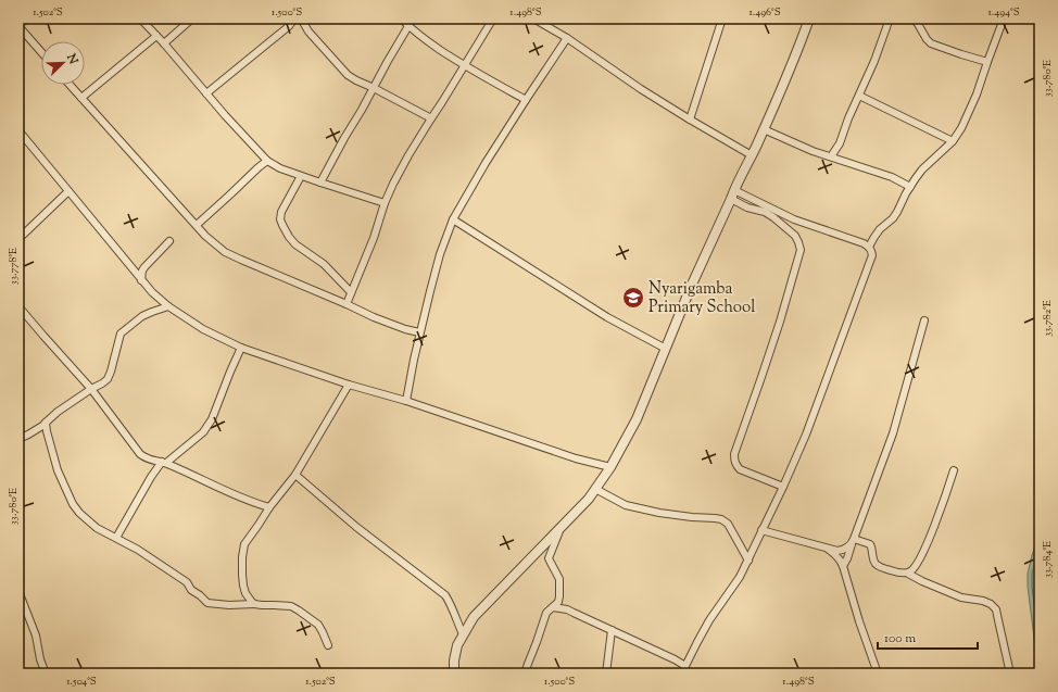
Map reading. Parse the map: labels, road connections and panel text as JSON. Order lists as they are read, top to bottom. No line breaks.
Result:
{"places":{"school or university":["Nyarigamba Primary School"]},"scale_bar":"100 m","north":"top right","coordinates":["1.502°S","1.500°S","1.498°S","1.496°S","1.494°S","33.780°E","33.778°E","33.782°E","33.784°E","1.504°S"]}
